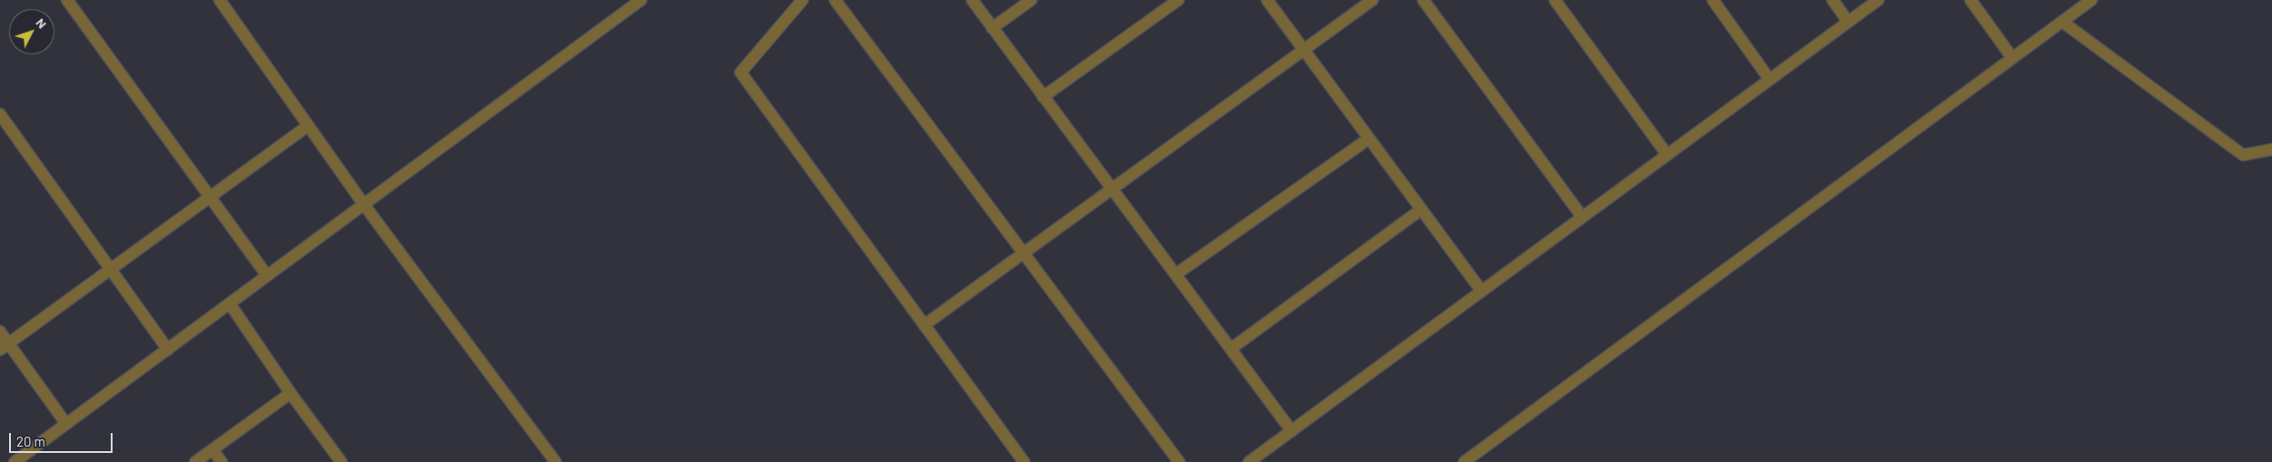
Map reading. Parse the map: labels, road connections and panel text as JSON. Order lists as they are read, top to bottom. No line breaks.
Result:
{"scale_bar":"20 m","north":"top right"}
